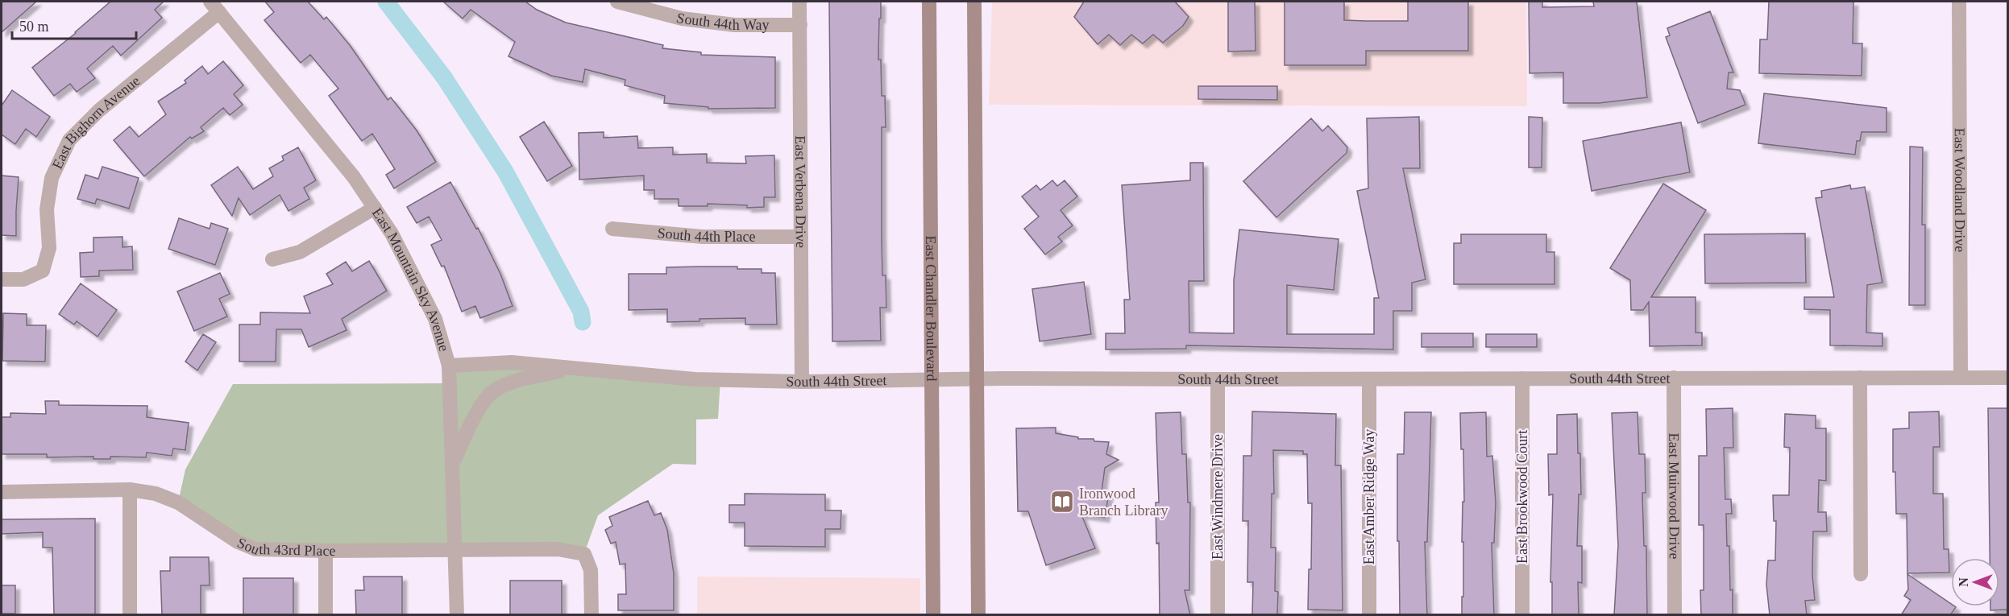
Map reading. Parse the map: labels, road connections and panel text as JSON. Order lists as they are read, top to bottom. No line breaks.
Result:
{"streets":{"main road":["East Chandler Boulevard"],"street":["South 44th Way","East Bighorn Avenue","East Woodland Drive","East Verbena Drive","South 44th Place","East Mountain Sky Avenue","South 44th Street","East Muirwood Drive","East Windmere Drive","East Amber Ridge Way","East Brookwood Court","South 43rd Place"]},"crossings":[["South 44th Way","East Verbena Drive"],["East Bighorn Avenue","East Mountain Sky Avenue"],["East Woodland Drive","South 44th Street"],["East Verbena Drive","South 44th Place"],["East Verbena Drive","South 44th Street"],["East Mountain Sky Avenue","South 44th Street"],["East Mountain Sky Avenue","South 43rd Place"],["East Chandler Boulevard","South 44th Street"],["South 44th Street","East Muirwood Drive"],["South 44th Street","East Windmere Drive"],["South 44th Street","East Amber Ridge Way"],["South 44th Street","East Brookwood Court"]],"places":{"library":["Ironwood Branch Library"]},"scale_bar":"50 m","north":"left"}
